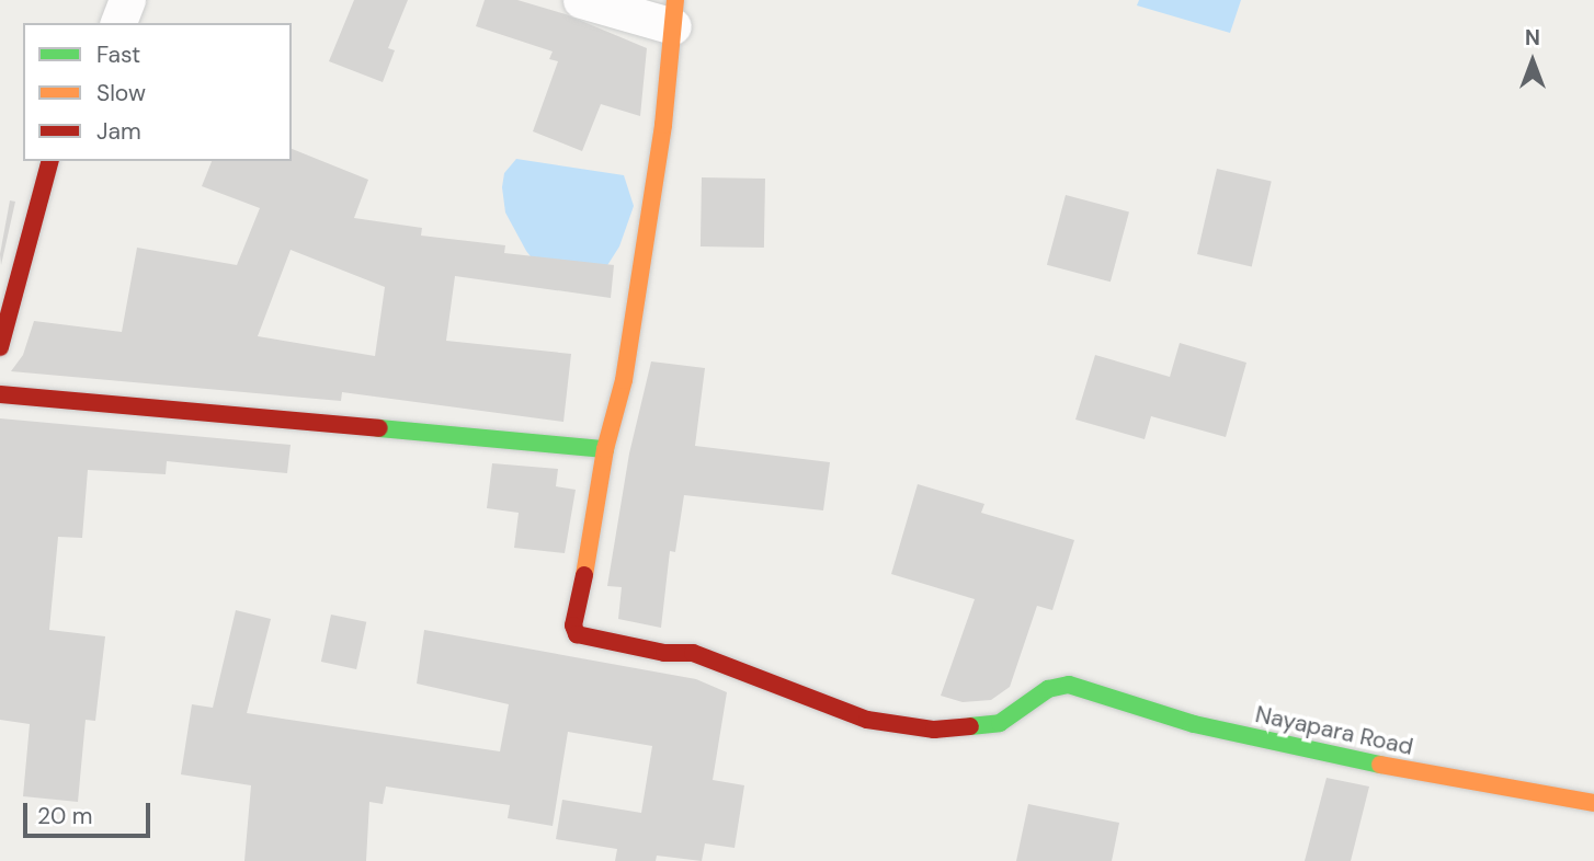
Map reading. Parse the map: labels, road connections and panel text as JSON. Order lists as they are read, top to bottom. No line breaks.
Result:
{"streets":{"street":["Nayapara Road"]},"legend":["Fast","Slow","Jam"],"scale_bar":"20 m","north":"top"}
